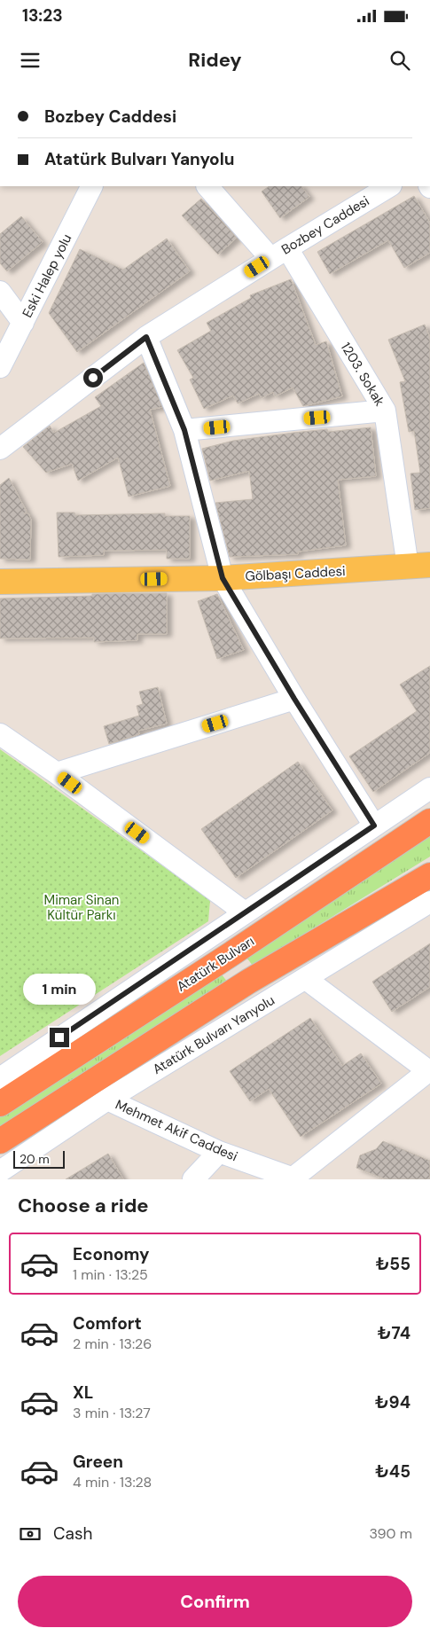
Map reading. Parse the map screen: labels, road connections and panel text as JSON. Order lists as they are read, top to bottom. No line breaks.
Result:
{"streets":{"highway":["Atatürk Bulvarı"],"main road":["Gölbaşı Caddesi"],"street":["Bozbey Caddesi","Eski Halep yolu","1203. Sokak","Atatürk Bulvarı Yanyolu","Mehmet Akif Caddesi"]},"crossings":[["Bozbey Caddesi","1203. Sokak"],["1203. Sokak","Gölbaşı Caddesi"],["Atatürk Bulvarı Yanyolu","Mehmet Akif Caddesi"]],"parks":["Mimar Sinan Kültür Parkı"],"scale_bar":"20 m","page":{"status":"13:23","header":"Ridey","banner":["Bozbey Caddesi","Atatürk Bulvarı Yanyolu"],"bubble":"1 min","scale":"20 m","heading":"Choose a ride","list":[{"name":"Economy","note":"1 min · 13:25","value":"₺55"},{"name":"Comfort","note":"2 min · 13:26","value":"₺74"},{"name":"XL","note":"3 min · 13:27","value":"₺94"},{"name":"Green","note":"4 min · 13:28","value":"₺45"}],"pay":["Cash","390 m"],"buttons":"Confirm"}}
